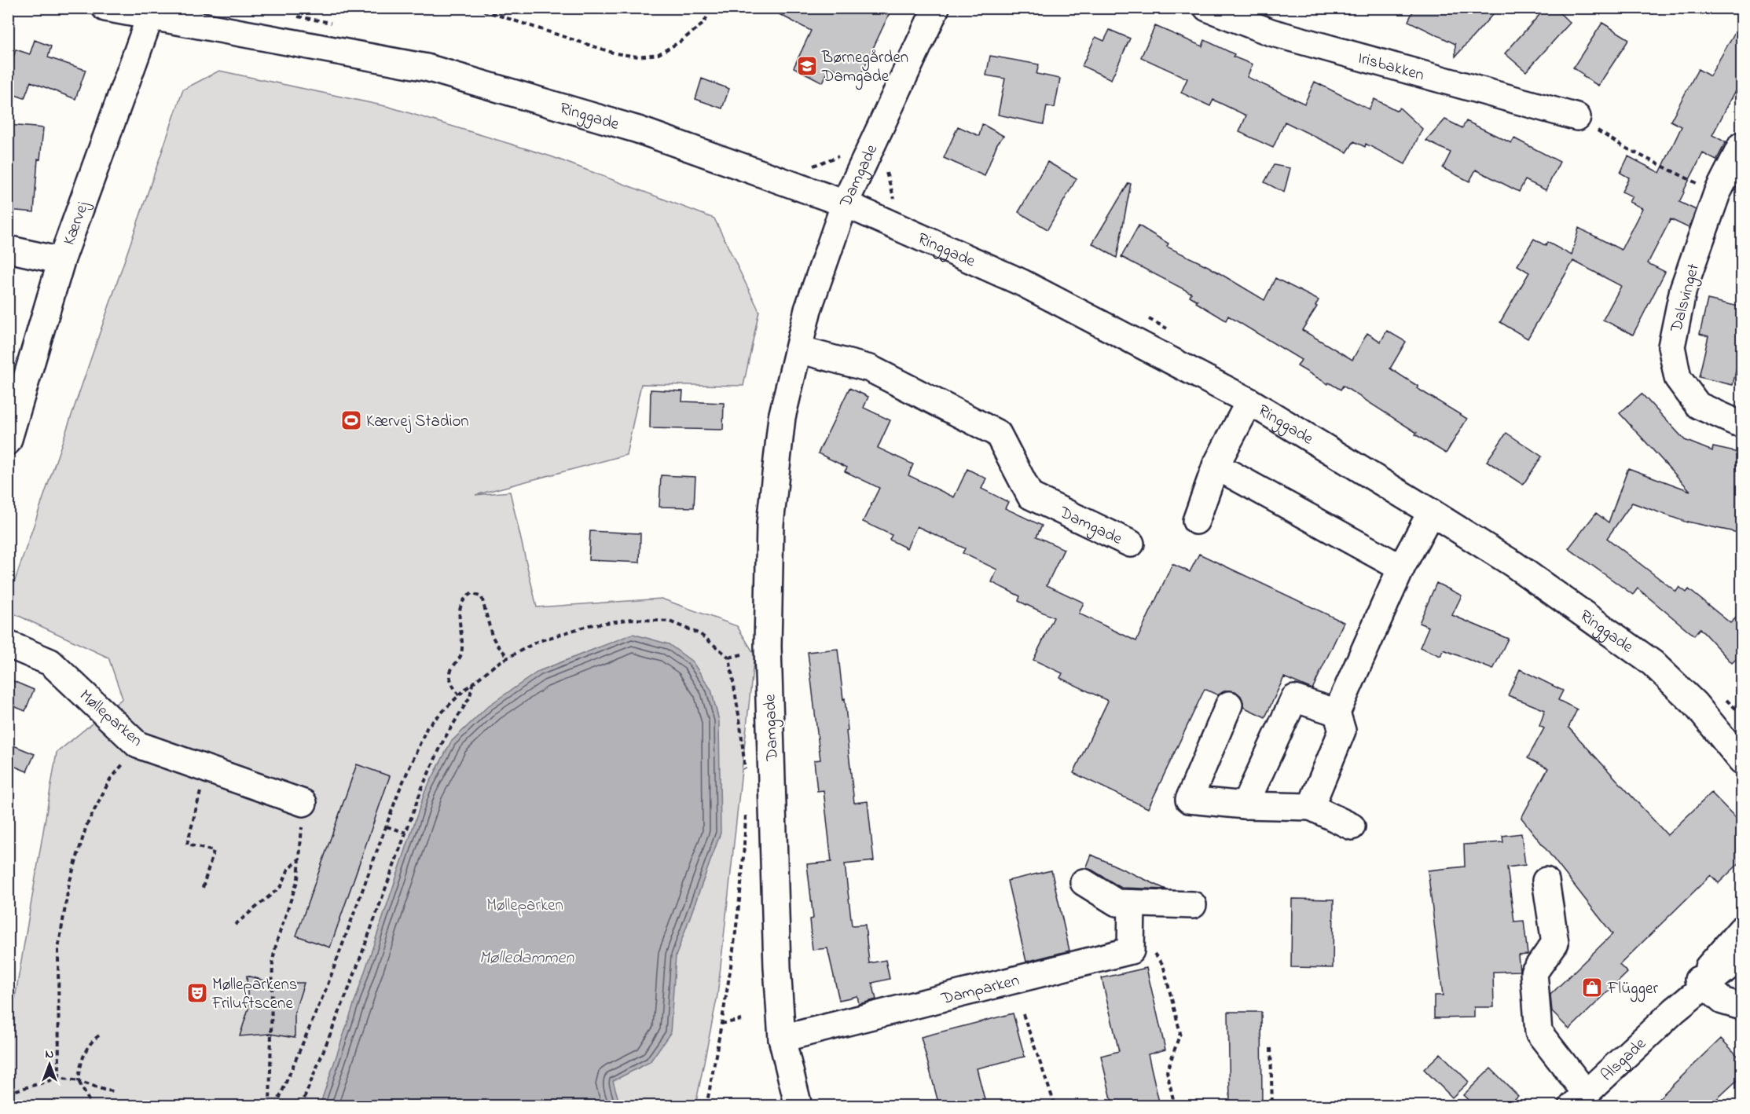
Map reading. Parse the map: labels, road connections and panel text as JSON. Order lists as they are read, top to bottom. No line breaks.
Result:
{"streets":{"street":["Irisbakken","Ringgade","Damgade","Kærvej","Dalsvinget","Mølleparken","Damparken","Alsgade"]},"crossings":[["Ringgade","Damgade"],["Ringgade","Kærvej"],["Damgade","Damparken"]],"water":["Mølledammen"],"parks":["Mølleparken"],"places":{"school or university":["Børnegården Damgade"],"sports":["Kærvej Stadion"],"shop":["Flügger"],"theatre":["Mølleparkens Friluftscene"]},"north":"top"}
